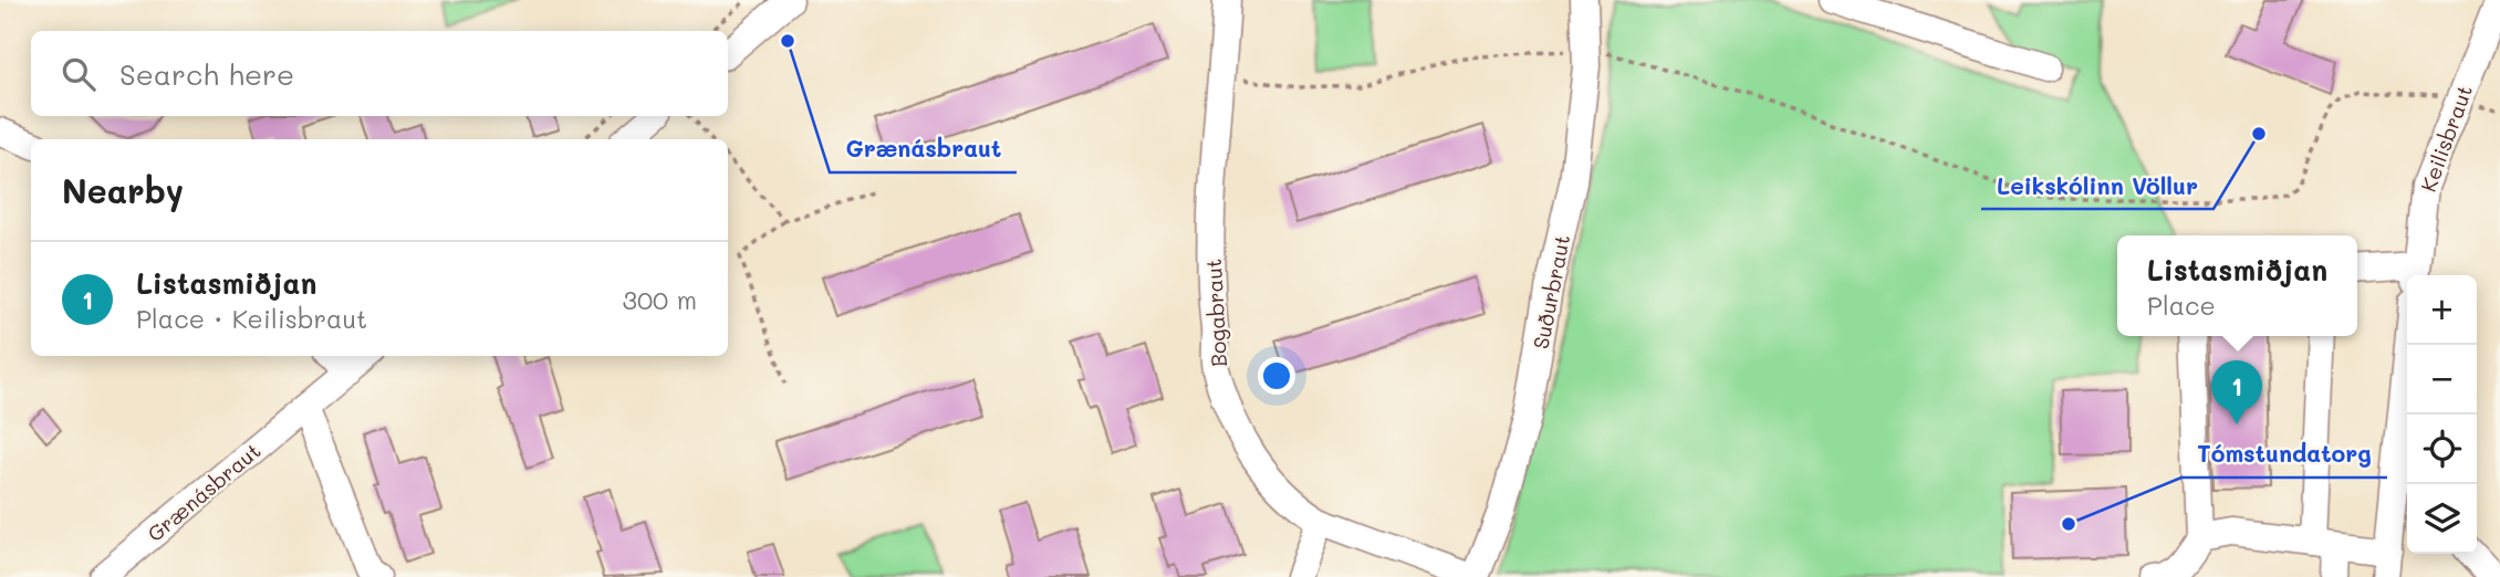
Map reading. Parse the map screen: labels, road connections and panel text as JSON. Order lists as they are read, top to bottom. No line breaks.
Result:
{"streets":{"street":["Keilisbraut","Suðurbraut","Bogabraut","Grænásbraut"]},"crossings":[["Suðurbraut","Bogabraut"]],"places":["Grænásbraut","Leikskólinn Völlur","Tómstundatorg"],"page":{"search":"Search here","heading":"Nearby","popup":["Listasmiðjan","Place"],"list":[{"mark":"1","name":"Listasmiðjan","note":"Place · Keilisbraut","value":"300 m"}],"map_buttons":["+","−"],"pins":"1"}}
